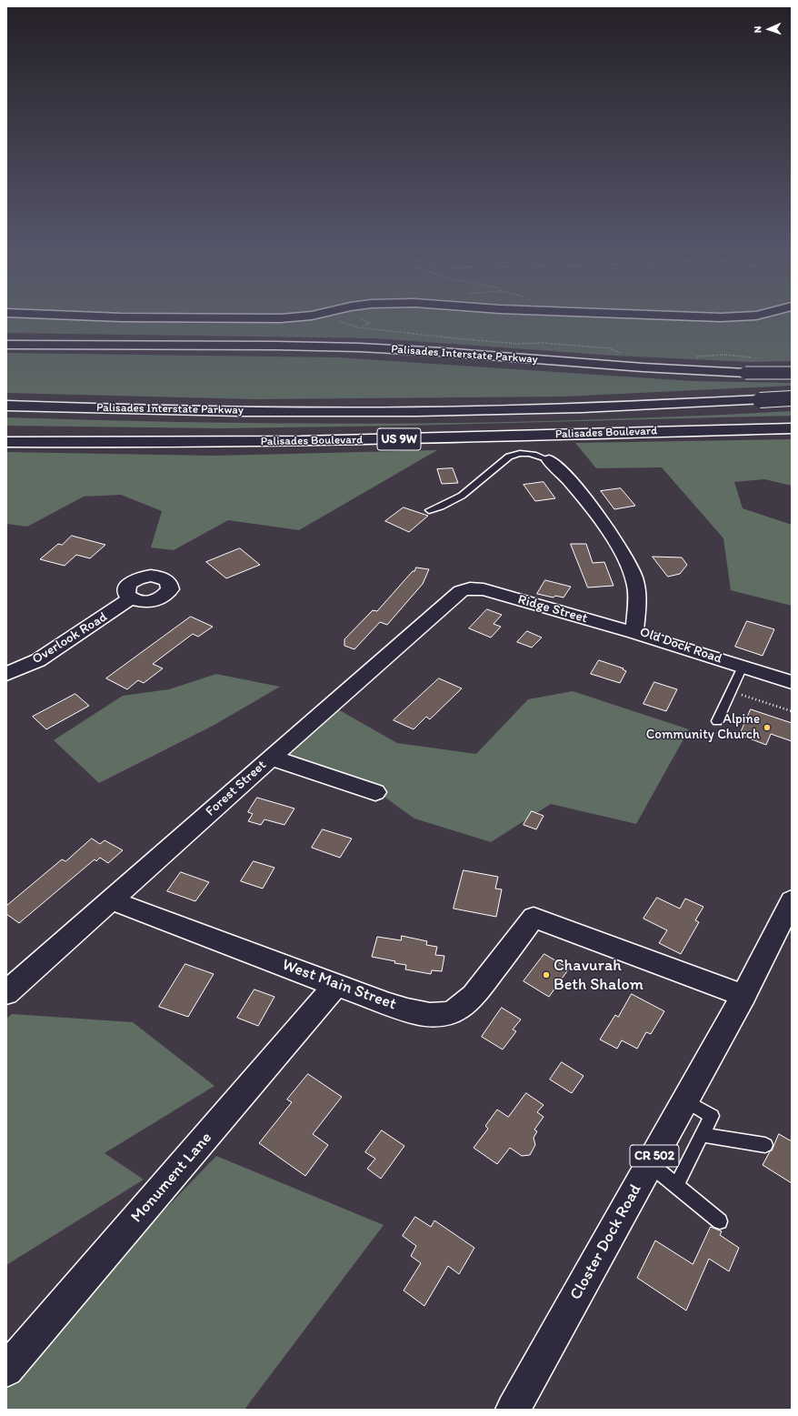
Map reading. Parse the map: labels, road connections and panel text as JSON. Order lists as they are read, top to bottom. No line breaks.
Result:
{"streets":{"main road":["Palisades Interstate Parkway","Palisades Boulevard","US 9W","Ridge Street","Overlook Road","Old Dock Road","Forest Street","West Main Street","CR 502","Monument Lane","Closter Dock Road"]},"crossings":[["Ridge Street","Old Dock Road"],["Ridge Street","Forest Street"],["Forest Street","West Main Street"],["West Main Street","Monument Lane"],["West Main Street","Closter Dock Road"]],"places":["Alpine Community Church","Chavurah Beth Shalom"],"north":"left"}
